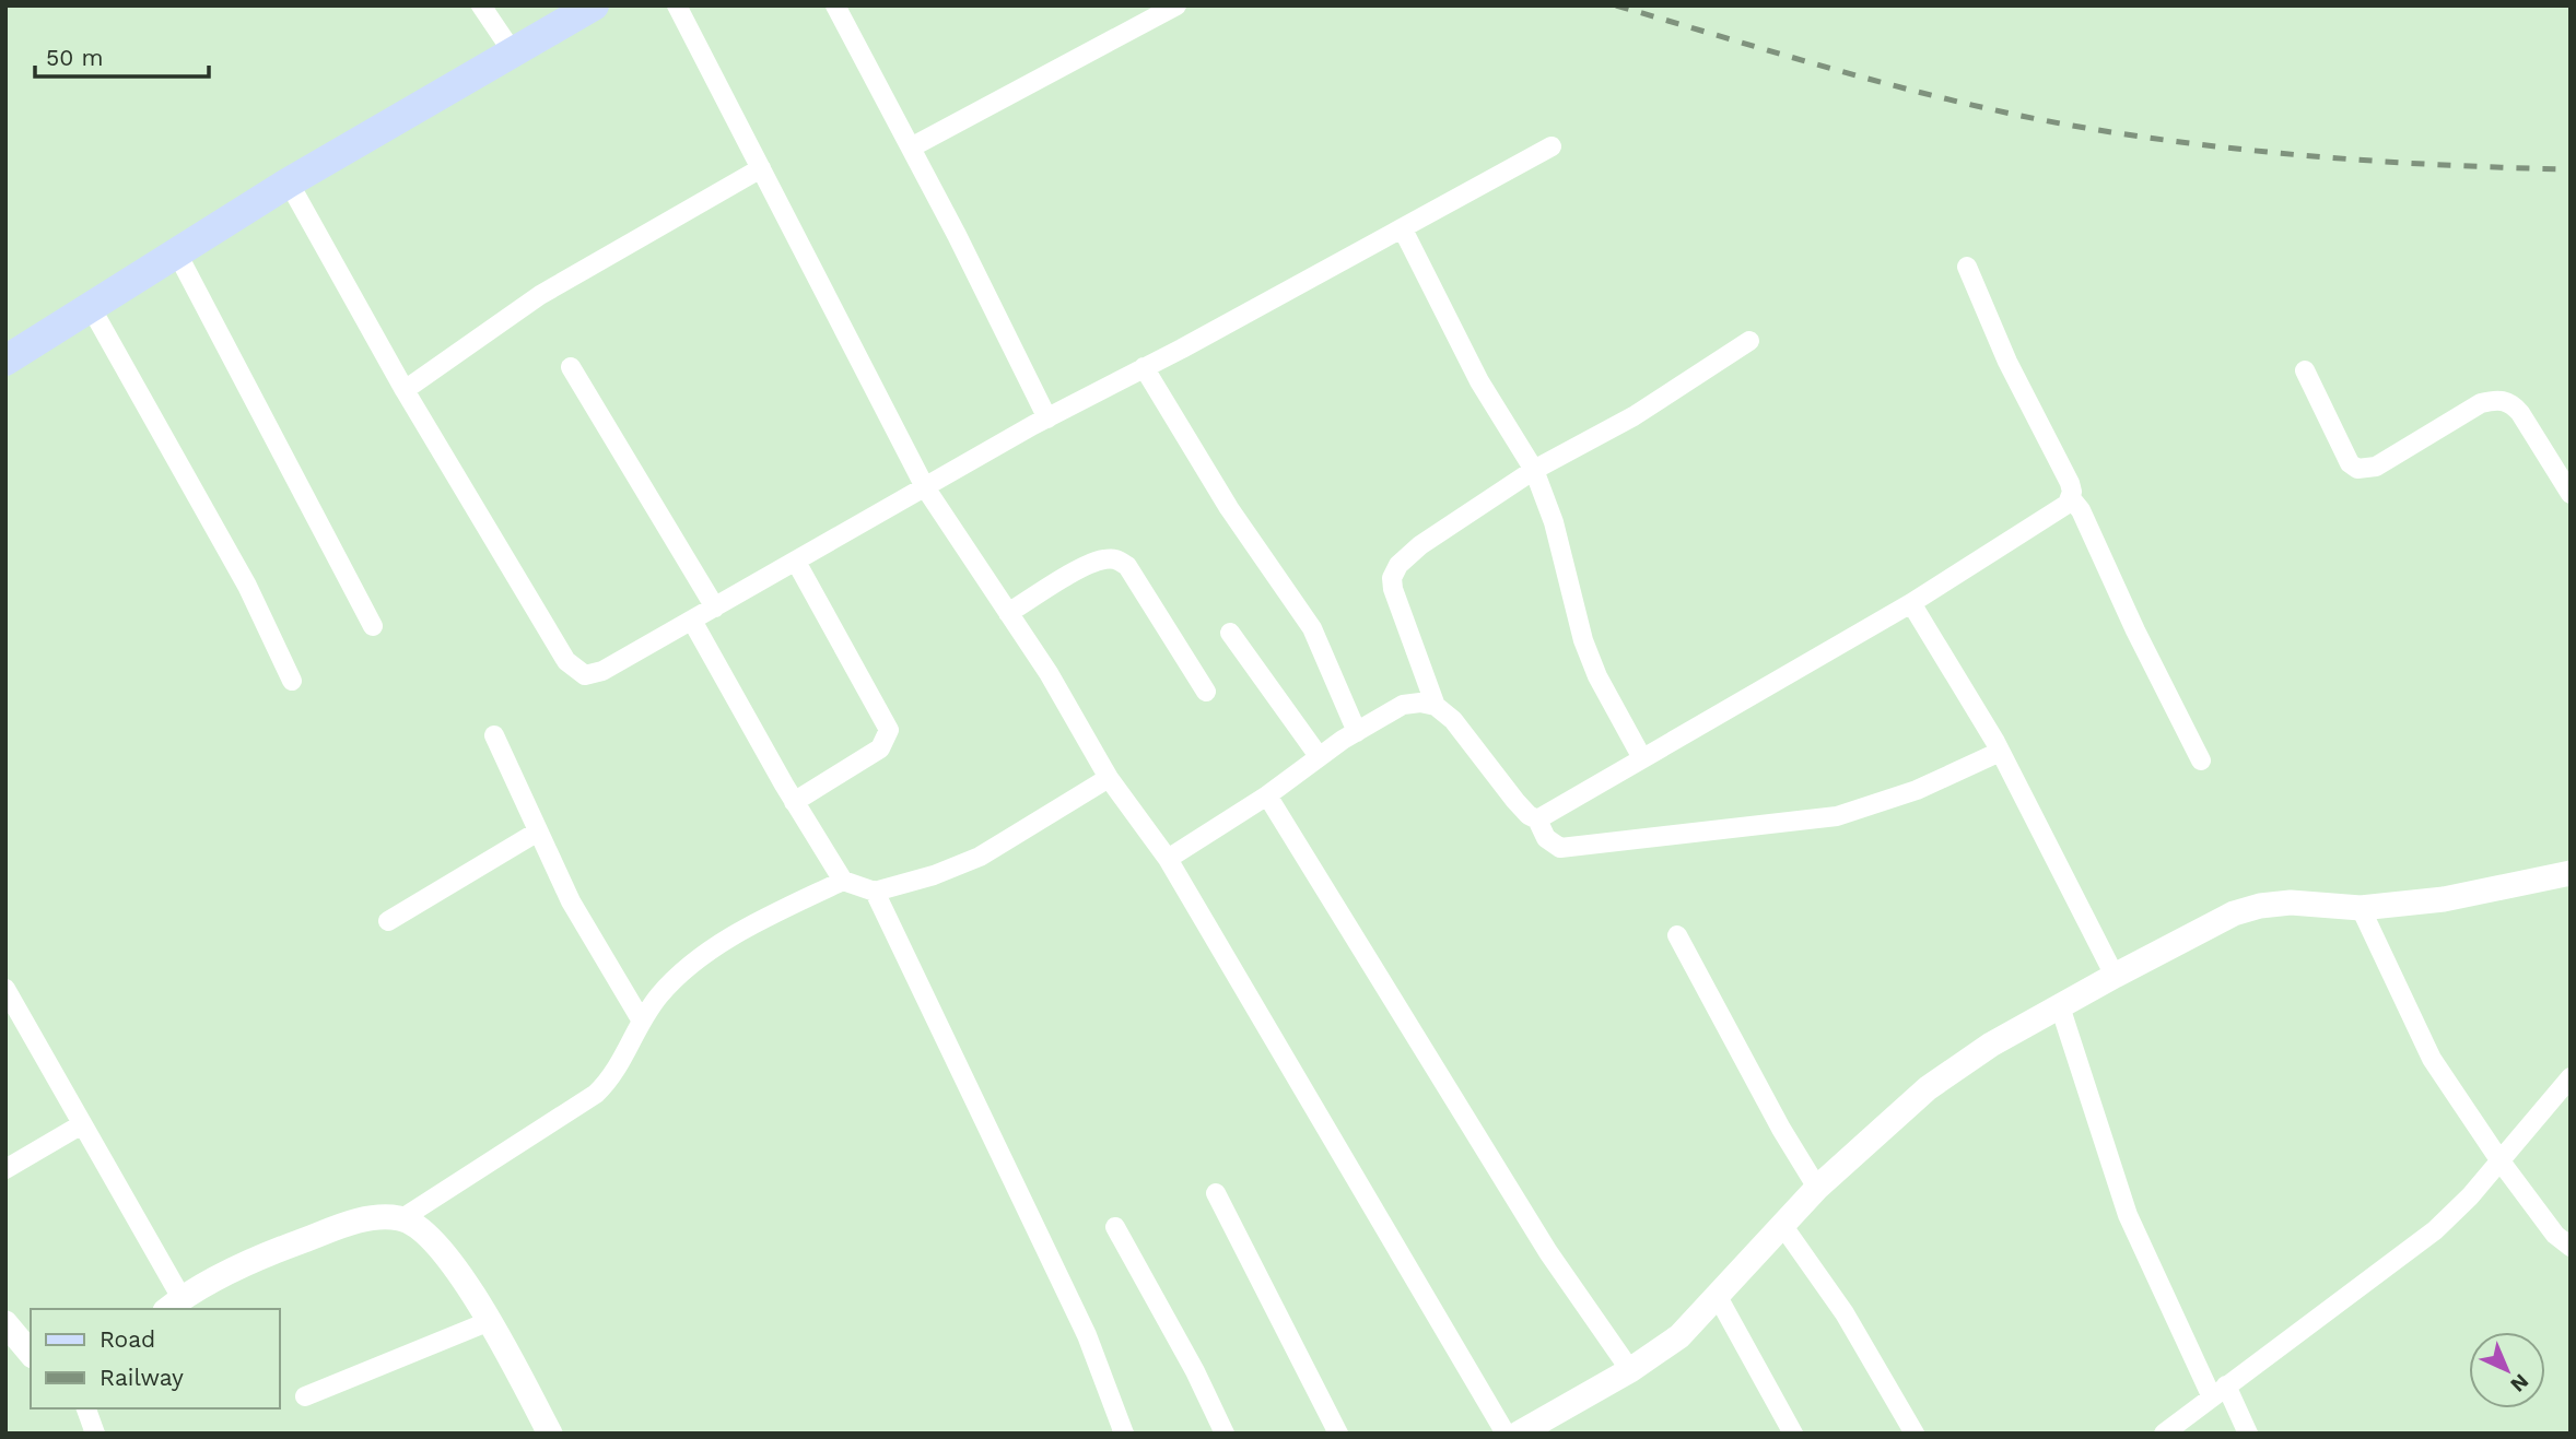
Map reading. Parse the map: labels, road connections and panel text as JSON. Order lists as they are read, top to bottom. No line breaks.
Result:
{"legend":["Road","Railway"],"scale_bar":"50 m","north":"bottom right"}
